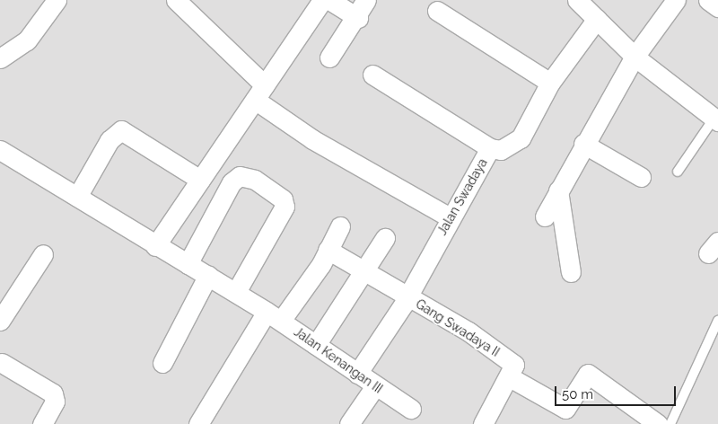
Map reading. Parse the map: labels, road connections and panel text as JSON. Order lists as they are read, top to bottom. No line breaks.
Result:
{"streets":{"street":["Jalan Swadaya","Gang Swadaya II","Jalan Kenangan III"]},"crossings":[["Jalan Swadaya","Gang Swadaya II"],["Jalan Swadaya","Jalan Kenangan III"]],"scale_bar":"50 m"}
